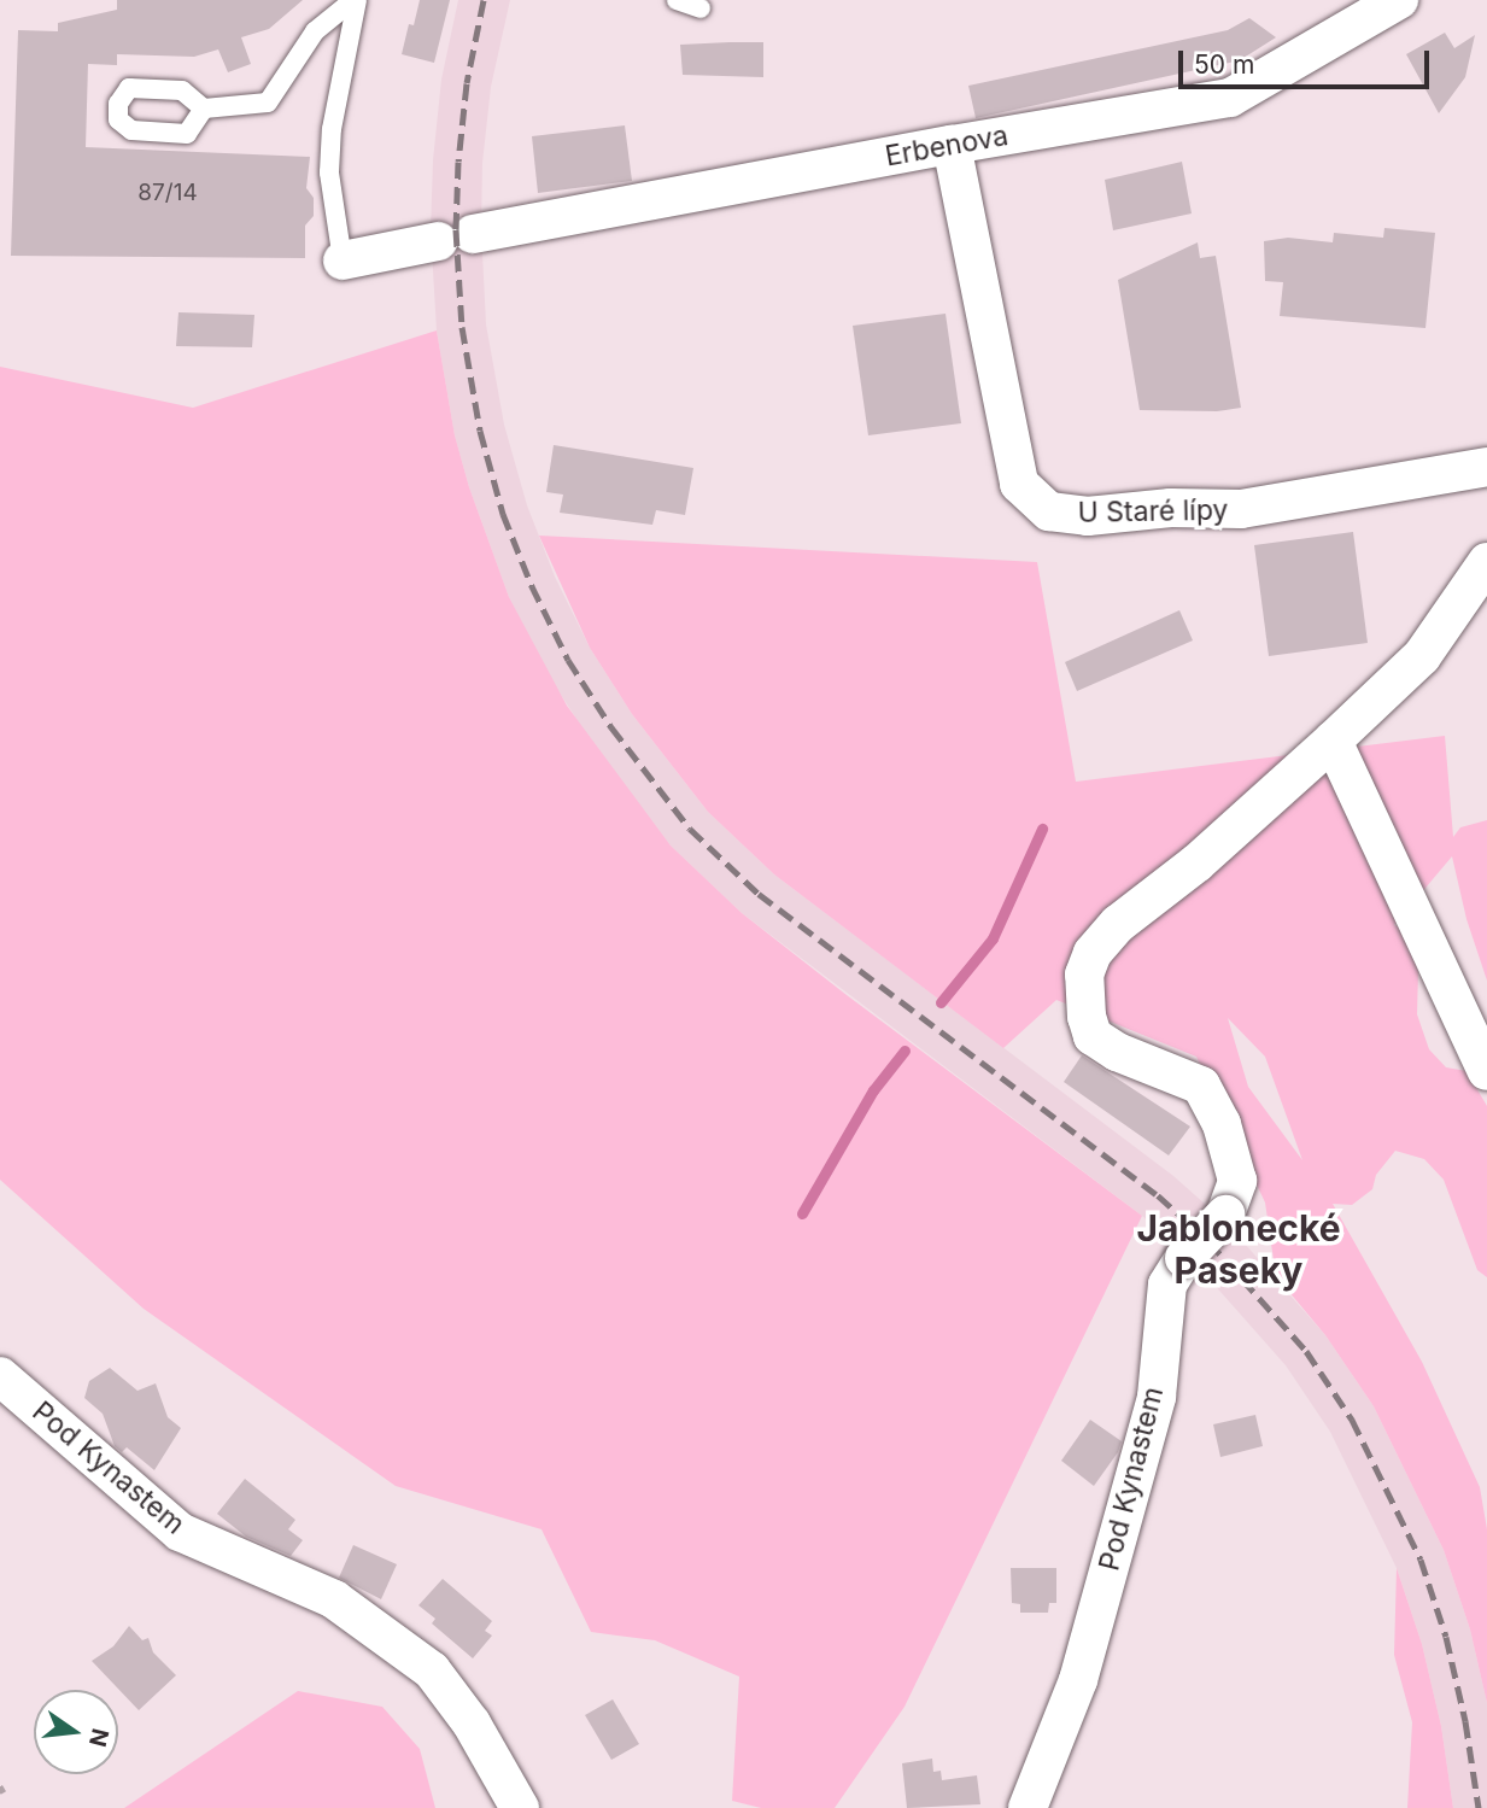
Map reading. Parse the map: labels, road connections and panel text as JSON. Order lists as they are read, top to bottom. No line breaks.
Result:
{"streets":{"street":["Erbenova","U Staré lípy","Pod Kynastem"]},"crossings":[["Erbenova","U Staré lípy"]],"districts":["Jablonecké Paseky"],"house_numbers":["87/14"],"scale_bar":"50 m","north":"right"}
